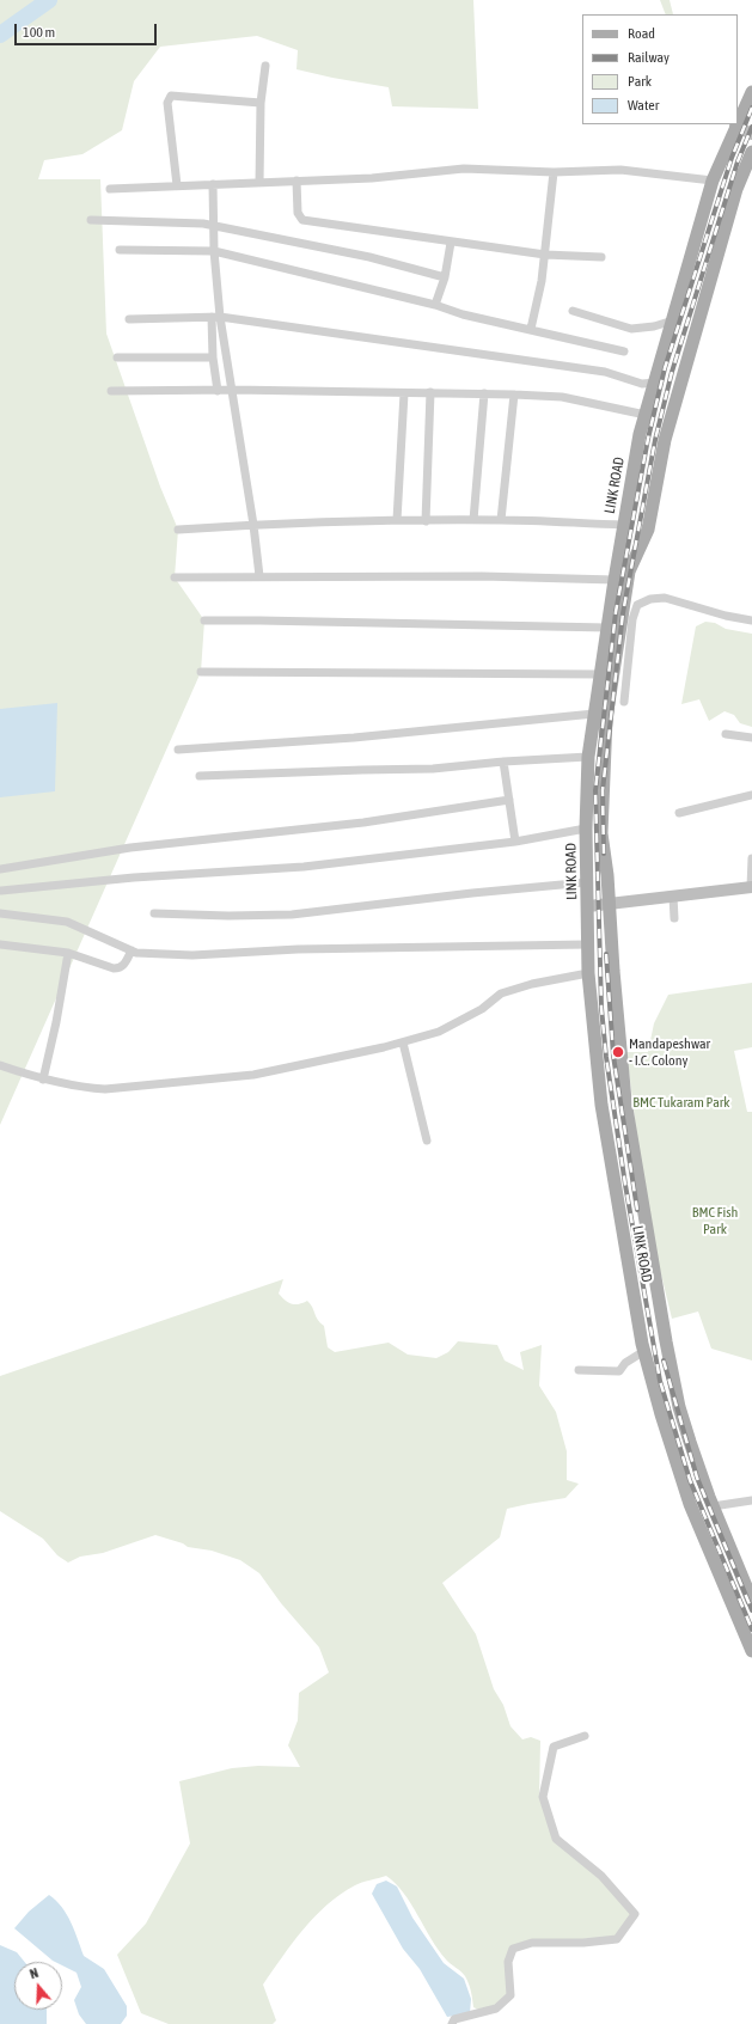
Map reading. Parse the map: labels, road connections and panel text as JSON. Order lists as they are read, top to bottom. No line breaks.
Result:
{"streets":{"main road":["LINK ROAD"]},"parks":["BMC Tukaram Park","BMC Fish Park"],"places":["Mandapeshwar - I.C. Colony"],"legend":["Road","Railway","Park","Water"],"scale_bar":"100 m","north":"top"}
